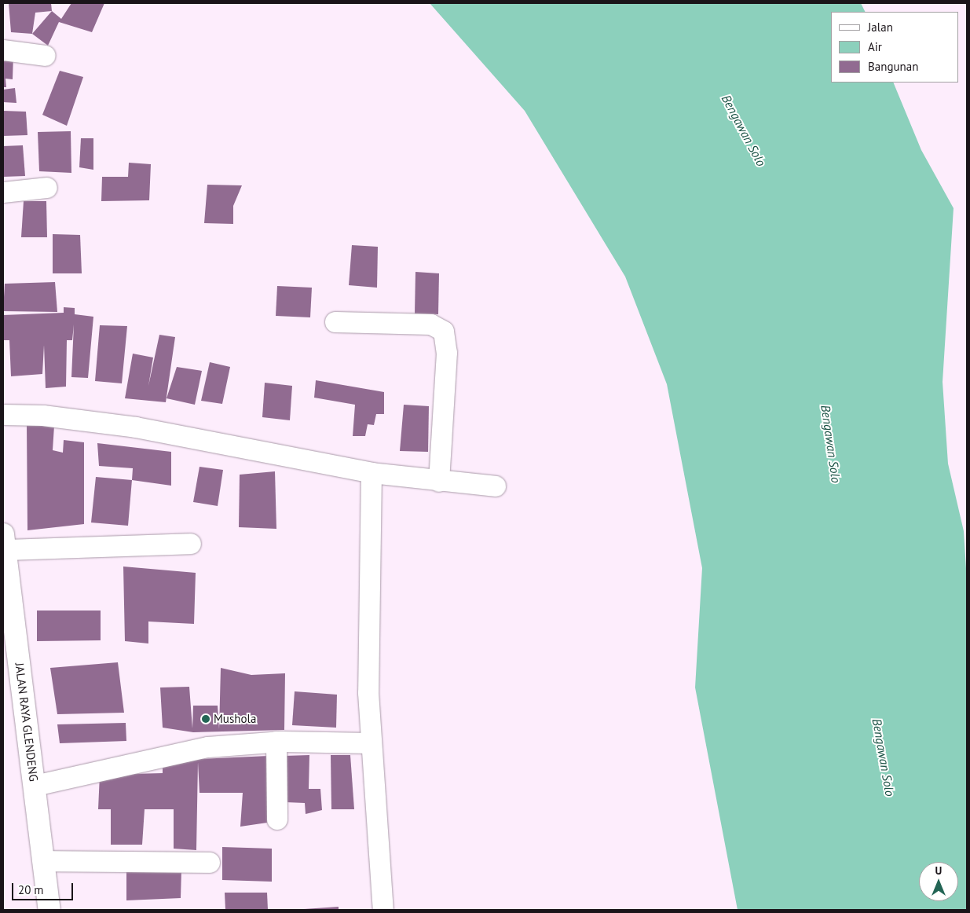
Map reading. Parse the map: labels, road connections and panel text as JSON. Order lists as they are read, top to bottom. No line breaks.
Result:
{"streets":{"main road":["JALAN RAYA GLENDENG"]},"water":["Bengawan Solo"],"places":["Mushola"],"legend":["Jalan","Air","Bangunan"],"scale_bar":"20 m","north":"top"}
